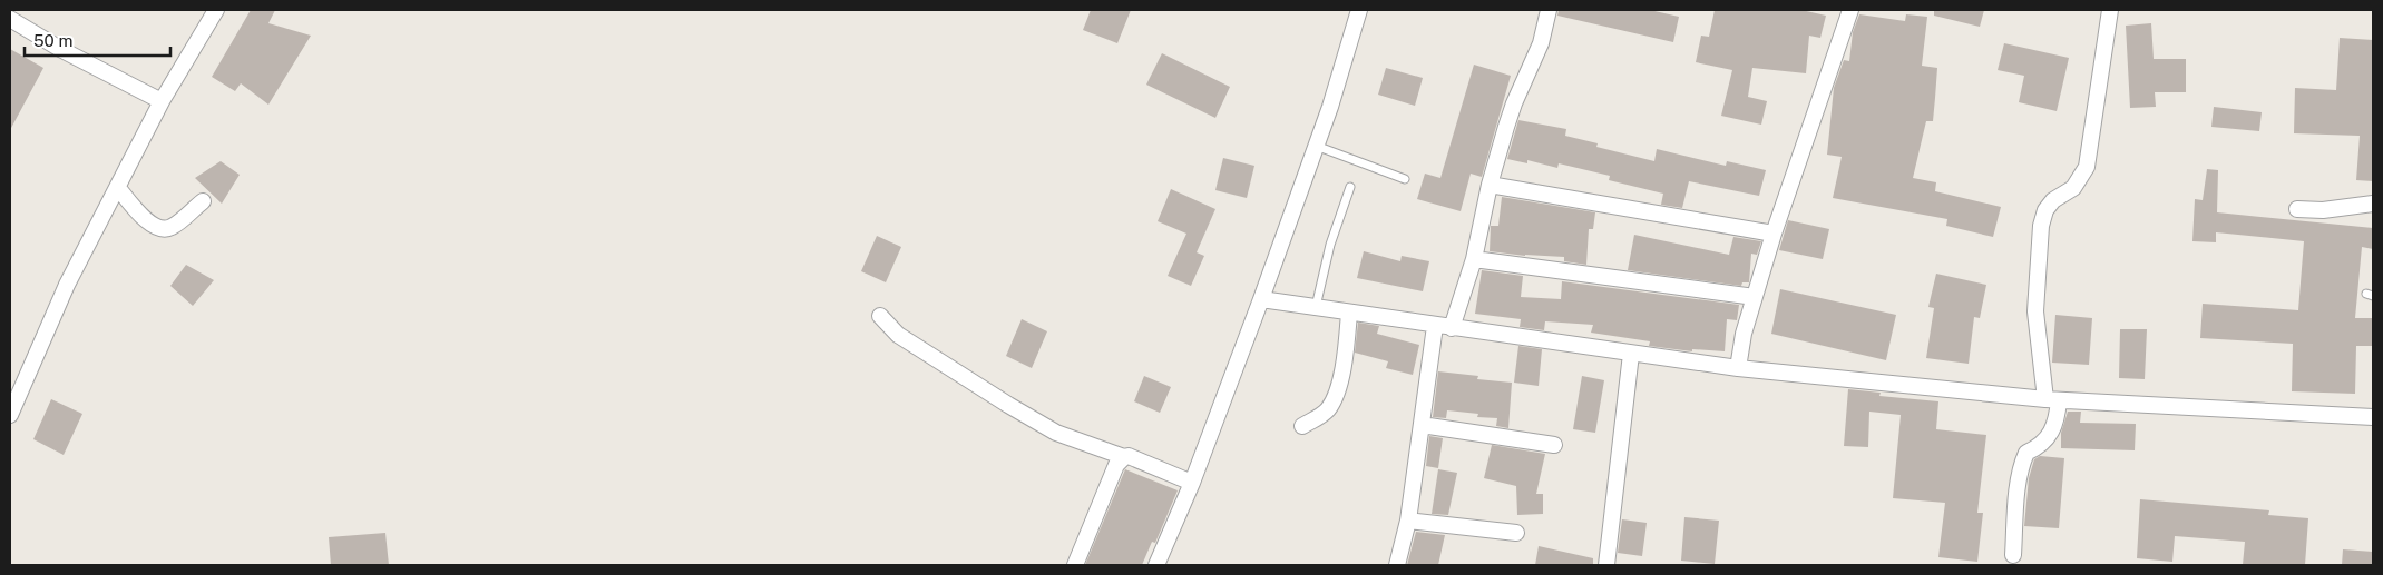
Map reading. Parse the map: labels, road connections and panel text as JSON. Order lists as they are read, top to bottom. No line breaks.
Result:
{"scale_bar":"50 m"}
